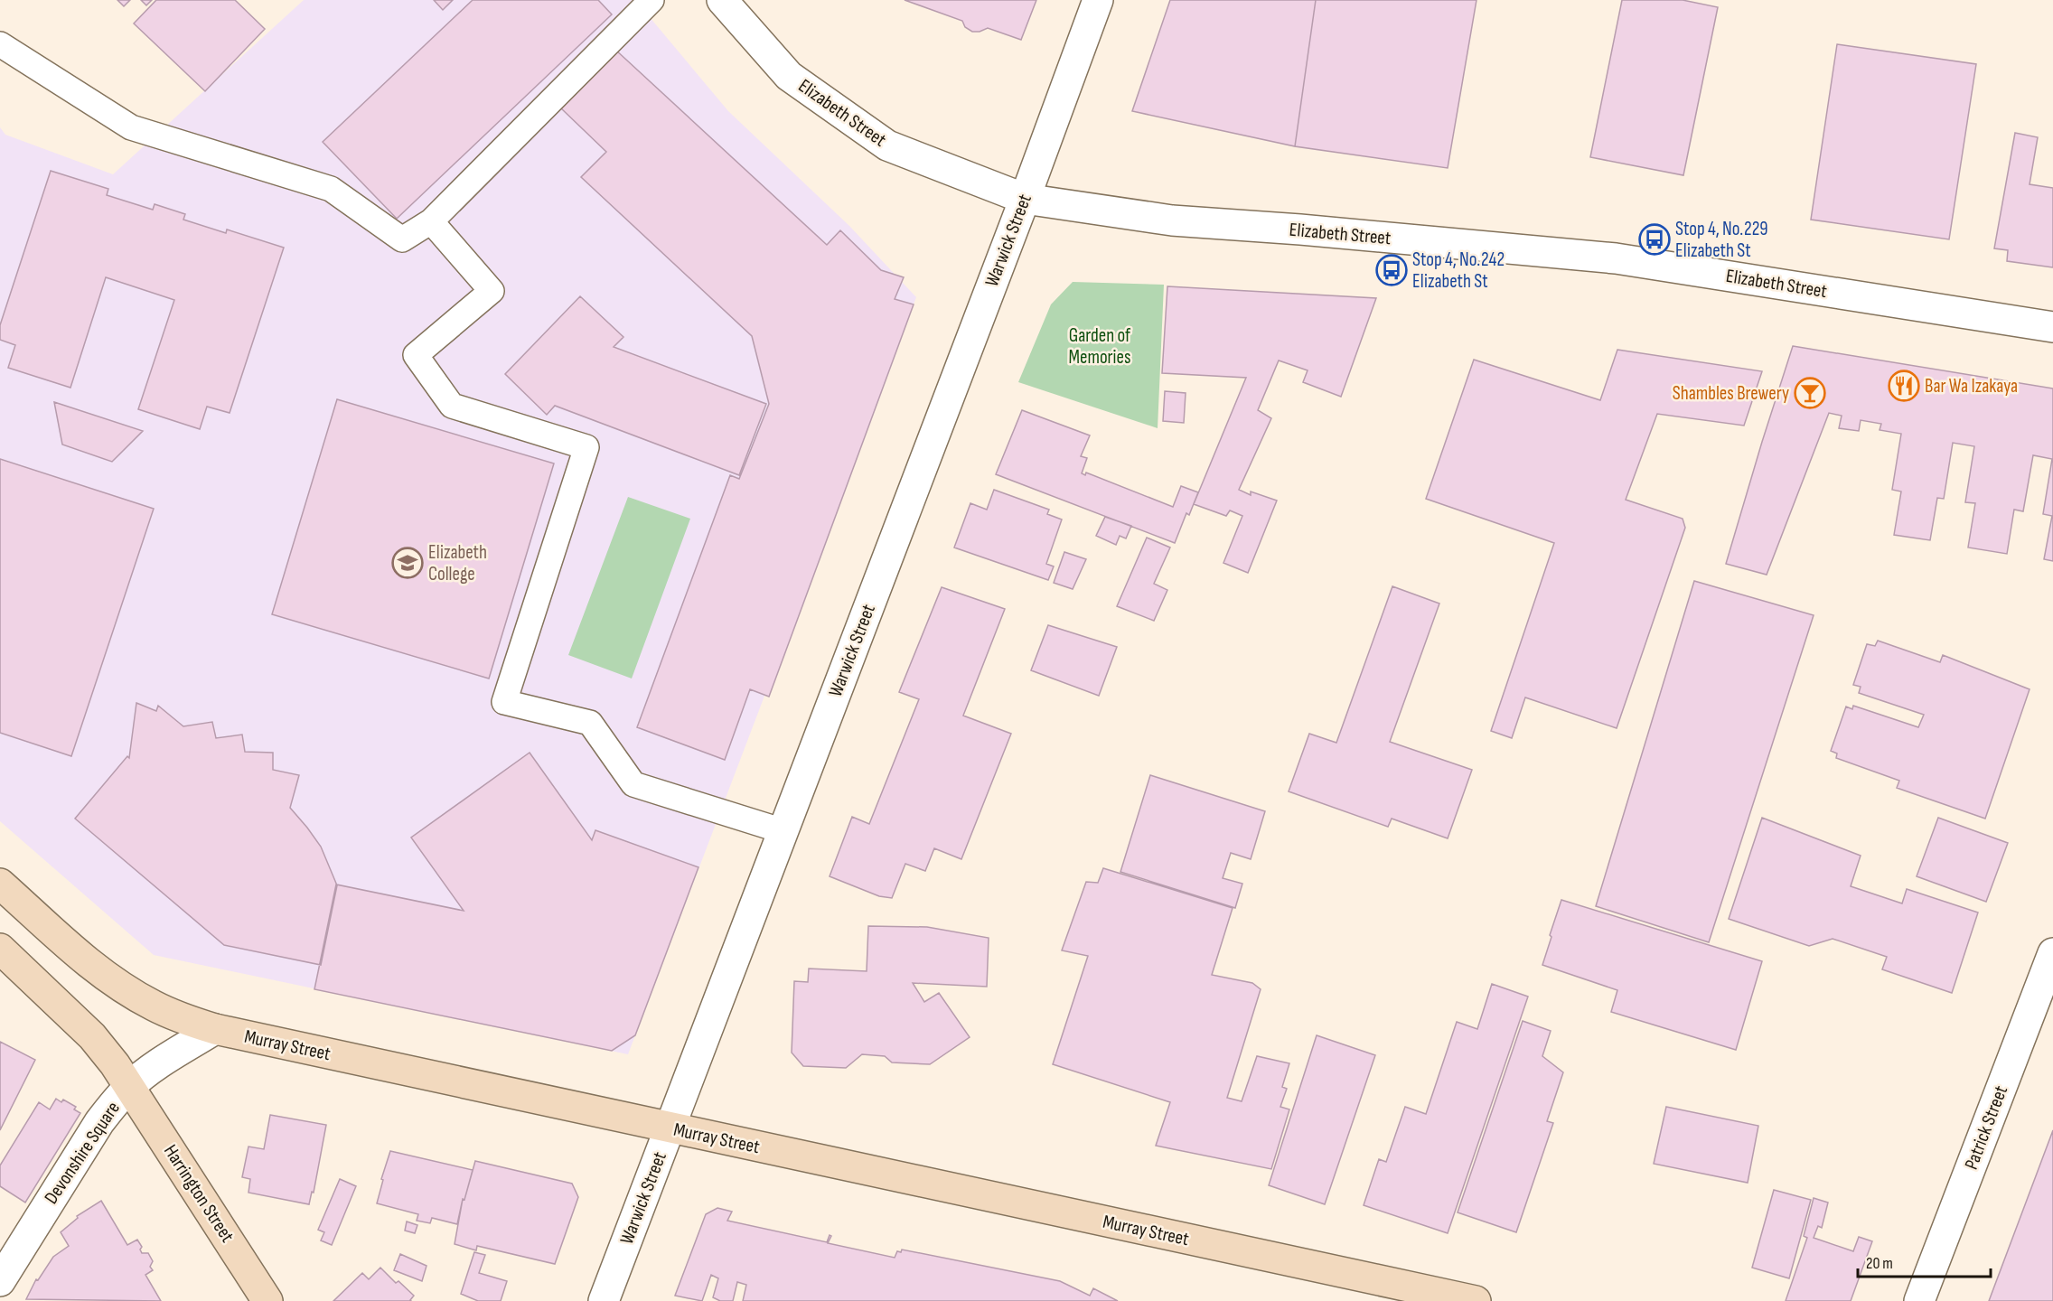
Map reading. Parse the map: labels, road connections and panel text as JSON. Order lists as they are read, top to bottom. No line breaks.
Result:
{"streets":{"main road":["Murray Street","Harrington Street"],"street":["Elizabeth Street","Warwick Street","Patrick Street","Devonshire Square"]},"crossings":[["Elizabeth Street","Warwick Street"],["Warwick Street","Murray Street"],["Murray Street","Devonshire Square"],["Devonshire Square","Harrington Street"]],"parks":["Garden of Memories"],"places":{"bus stop":["Stop 4, No.229 Elizabeth St","Stop 4, No.242 Elizabeth St"],"restaurant":["Bar Wa Izakaya"],"bar":["Shambles Brewery"],"school or university":["Elizabeth College"]},"scale_bar":"20 m"}
